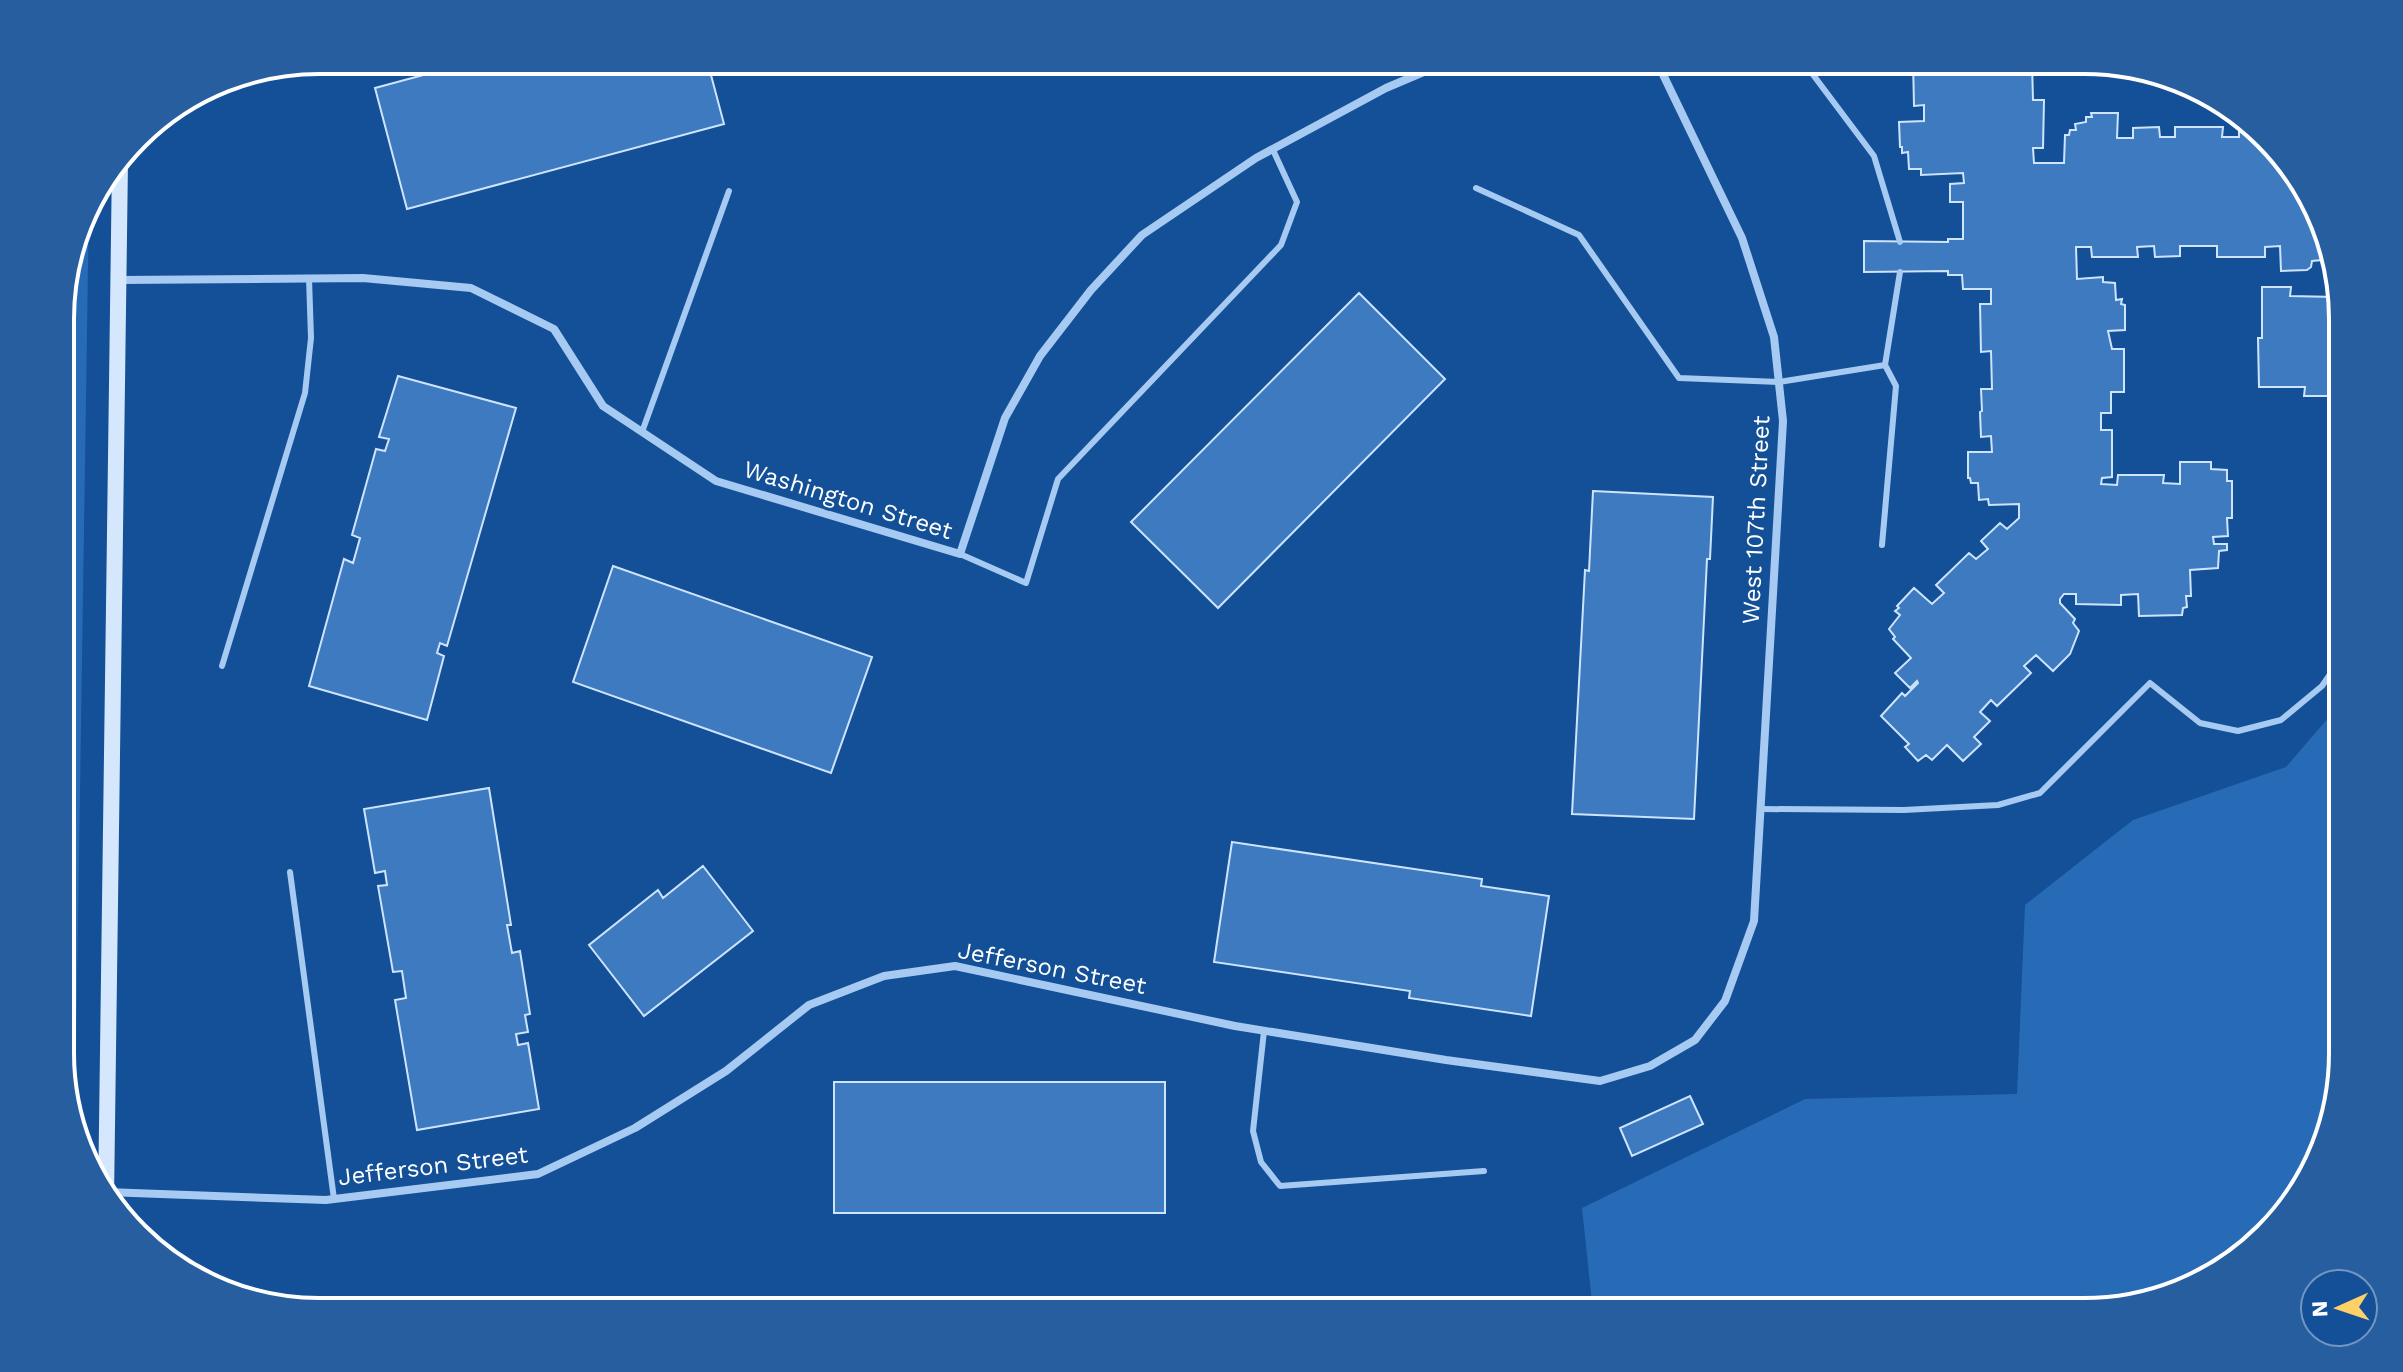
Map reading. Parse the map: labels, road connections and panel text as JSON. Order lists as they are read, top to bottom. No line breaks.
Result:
{"streets":{"street":["Washington Street","West 107th Street","Jefferson Street"]},"crossings":[["West 107th Street","Jefferson Street"]],"north":"left"}
